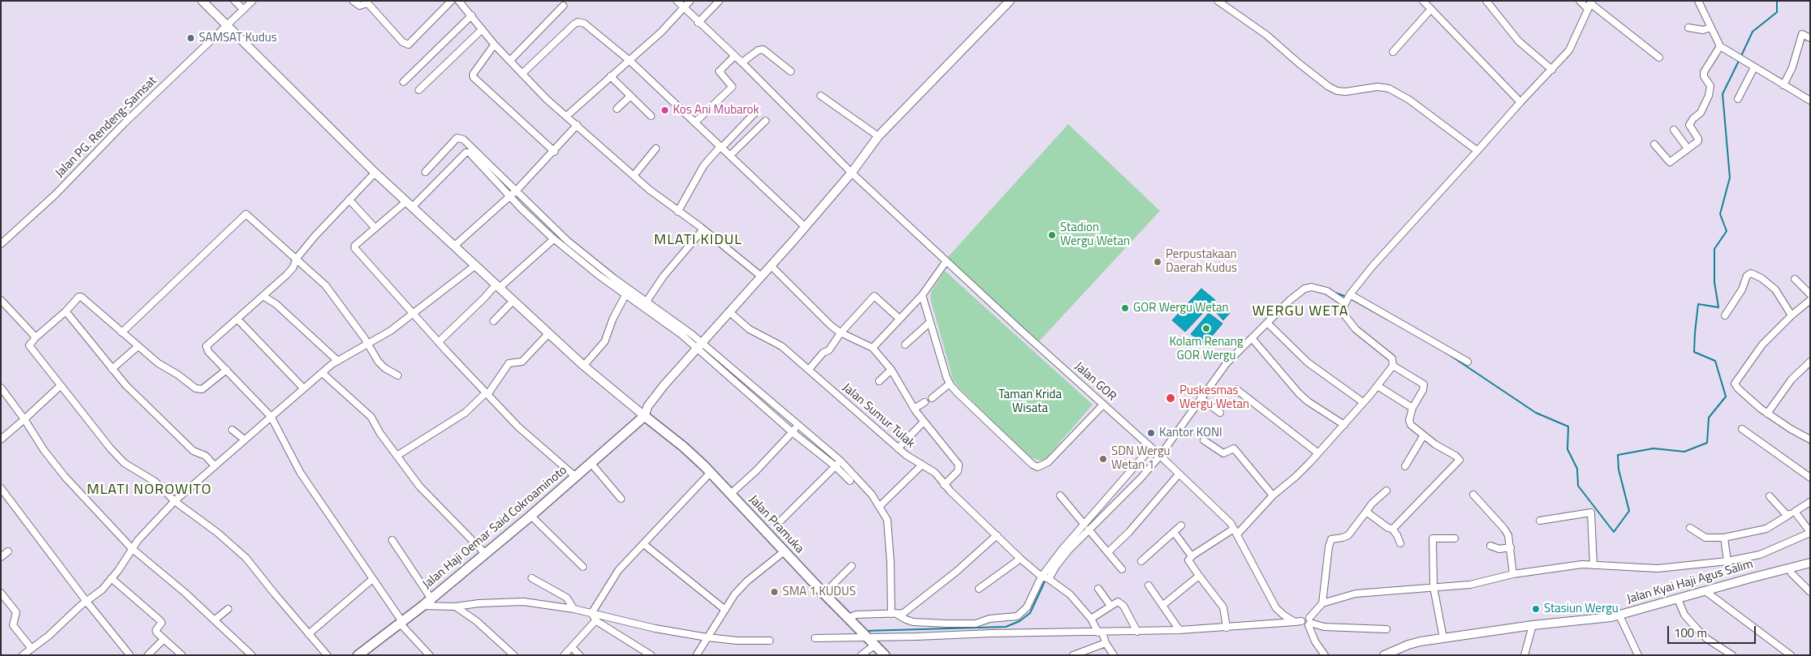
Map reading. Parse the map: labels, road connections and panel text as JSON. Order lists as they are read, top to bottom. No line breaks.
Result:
{"streets":{"main road":["Jalan Pramuka","Jalan Haji Oemar Said Cokroaminoto"],"street":["Jalan PG. Rendeng-Samsat","Jalan GOR","Jalan Sumur Tulak","Jalan Kyai Haji Agus Salim"]},"crossings":[["Jalan Pramuka","Jalan Haji Oemar Said Cokroaminoto"]],"districts":["MLATI KIDUL","WERGU WETA","MLATI NOROWITO"],"parks":["Taman Krida Wisata"],"places":["SAMSAT Kudus","Kos Ani Mubarok","Stadion Wergu Wetan","Perpustakaan Daerah Kudus","GOR Wergu Wetan","Kolam Renang GOR Wergu","Puskesmas Wergu Wetan","Kantor KONI","SDN Wergu Wetan 1","SMA 1 KUDUS","Stasiun Wergu"],"scale_bar":"100 m"}
